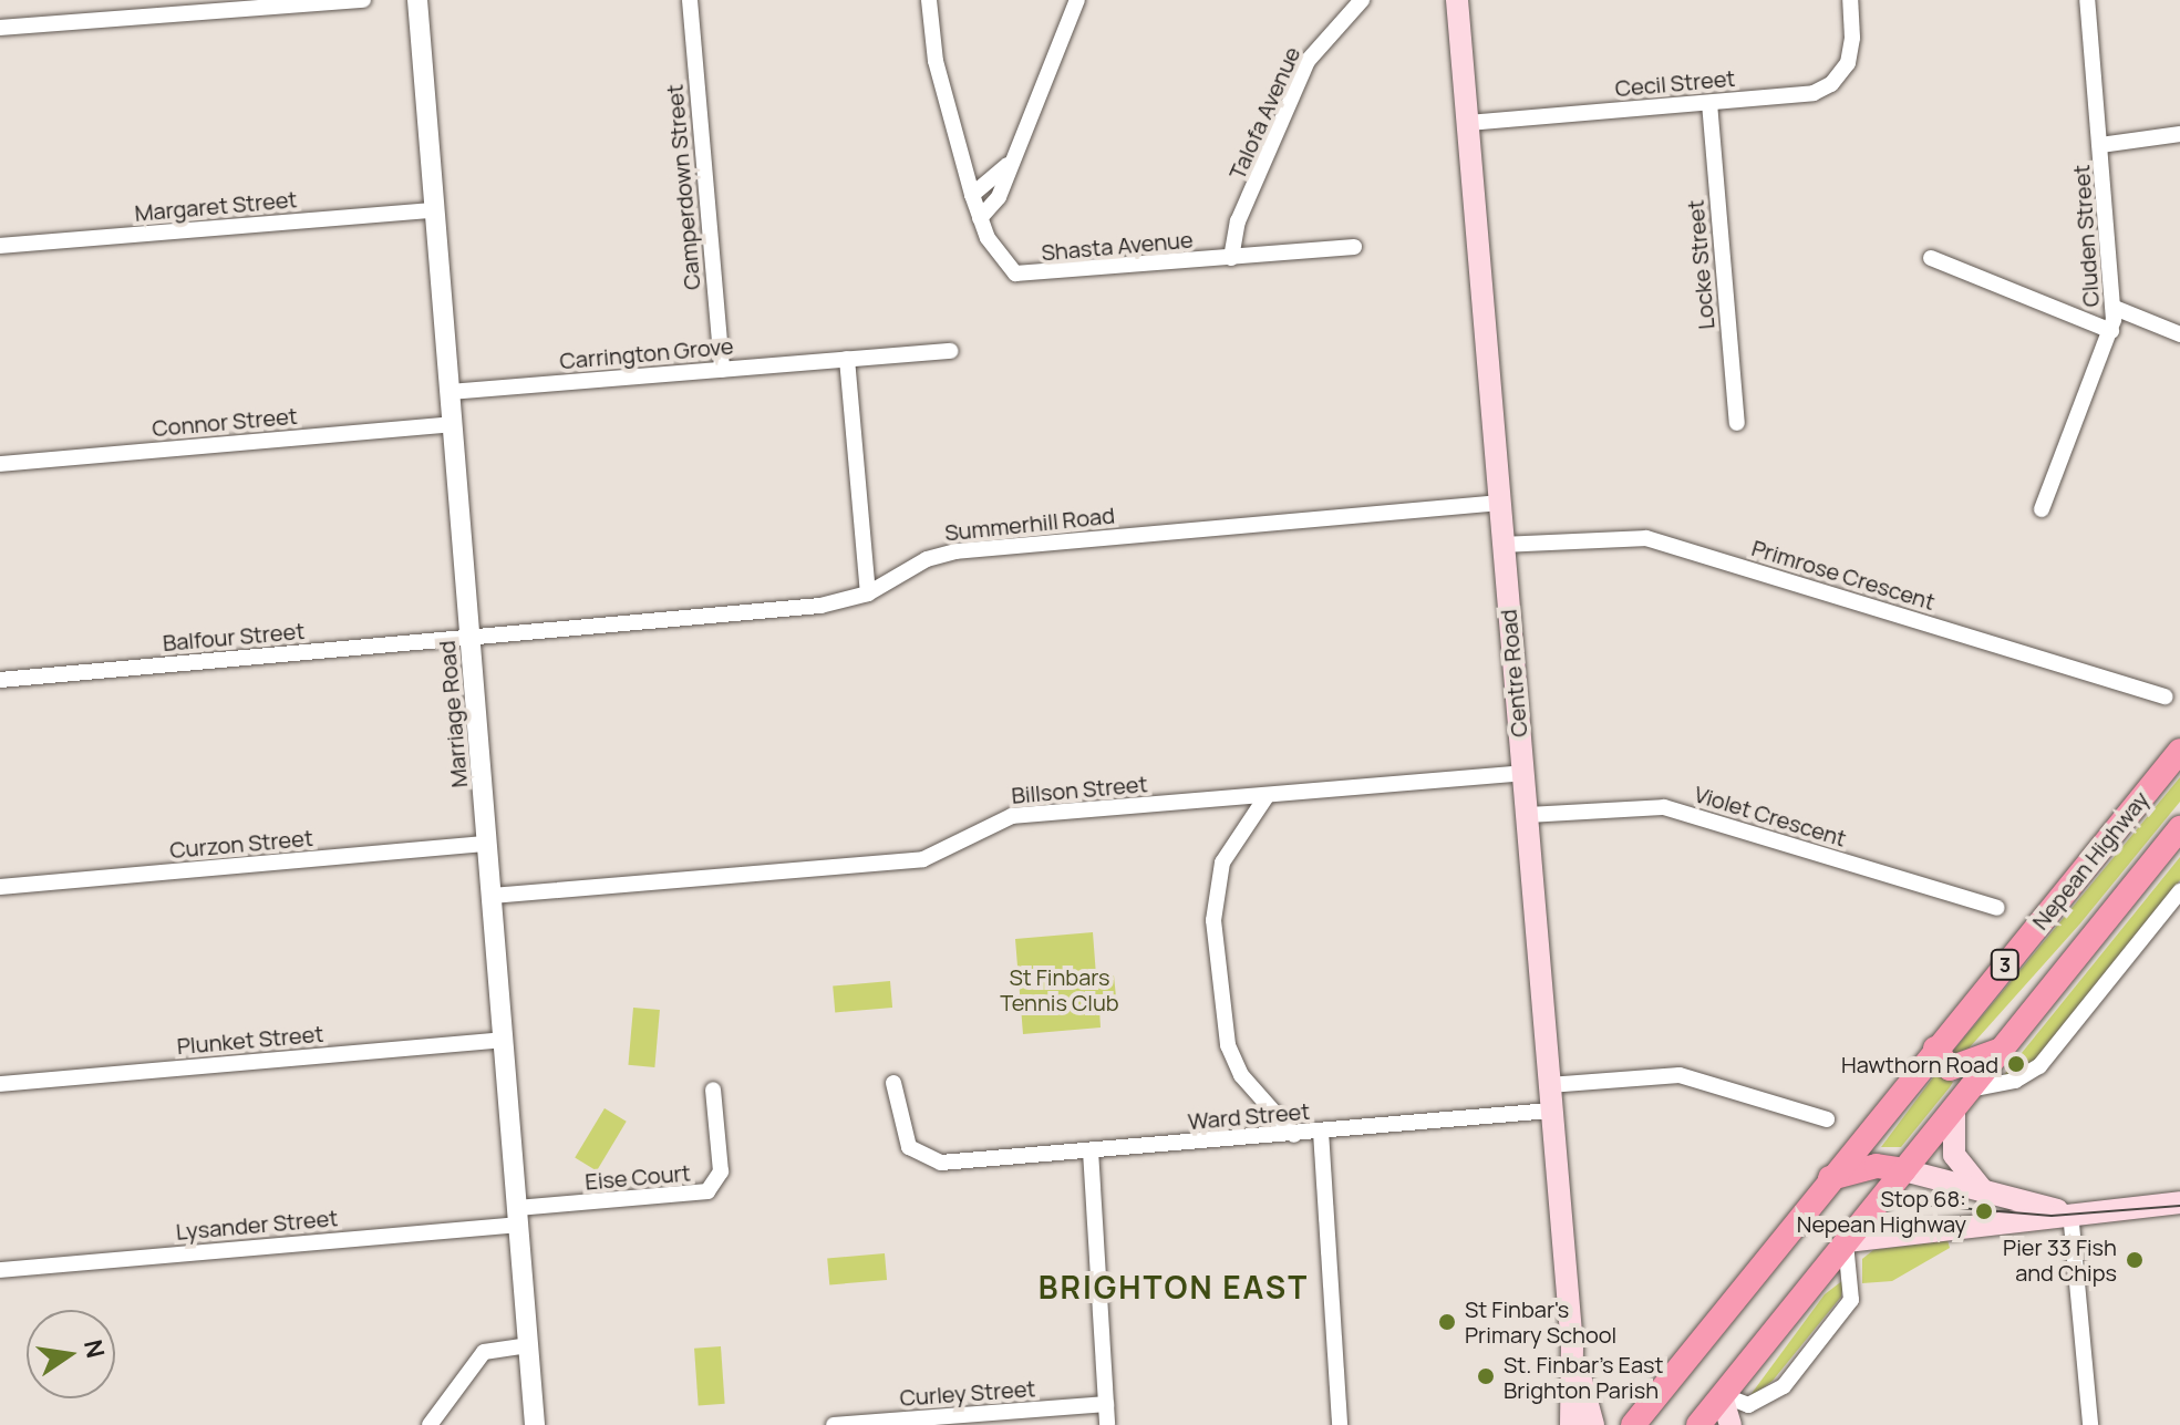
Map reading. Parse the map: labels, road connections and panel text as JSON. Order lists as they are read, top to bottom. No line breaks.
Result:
{"streets":{"highway":["Nepean Highway","3"],"main road":["Centre Road"],"street":["Cecil Street","Talofa Avenue","Camperdown Street","Margaret Street","Cluden Street","Shasta Avenue","Locke Street","Carrington Grove","Connor Street","Summerhill Road","Primrose Crescent","Balfour Street","Marriage Road","Billson Street","Violet Crescent","Curzon Street","Plunket Street","Ward Street","Eise Court","Lysander Street","Curley Street"]},"crossings":[["Cecil Street","Locke Street"],["Cecil Street","Centre Road"],["Talofa Avenue","Shasta Avenue"],["Camperdown Street","Carrington Grove"],["Margaret Street","Marriage Road"],["Carrington Grove","Marriage Road"],["Connor Street","Marriage Road"],["Summerhill Road","Balfour Street"],["Summerhill Road","Centre Road"],["Summerhill Road","Marriage Road"],["Primrose Crescent","Centre Road"],["Balfour Street","Marriage Road"],["Centre Road","Billson Street"],["Centre Road","Violet Crescent"],["Centre Road","Ward Street"],["Marriage Road","Billson Street"],["Marriage Road","Curzon Street"],["Marriage Road","Plunket Street"],["Marriage Road","Eise Court"],["Marriage Road","Lysander Street"],["Eise Court","Lysander Street"]],"districts":["BRIGHTON EAST"],"parks":["St Finbars Tennis Club"],"places":["Hawthorn Road","Stop 68: Nepean Highway","Pier 33 Fish and Chips","St Finbar's Primary School","St. Finbar's East Brighton Parish"],"north":"right"}
